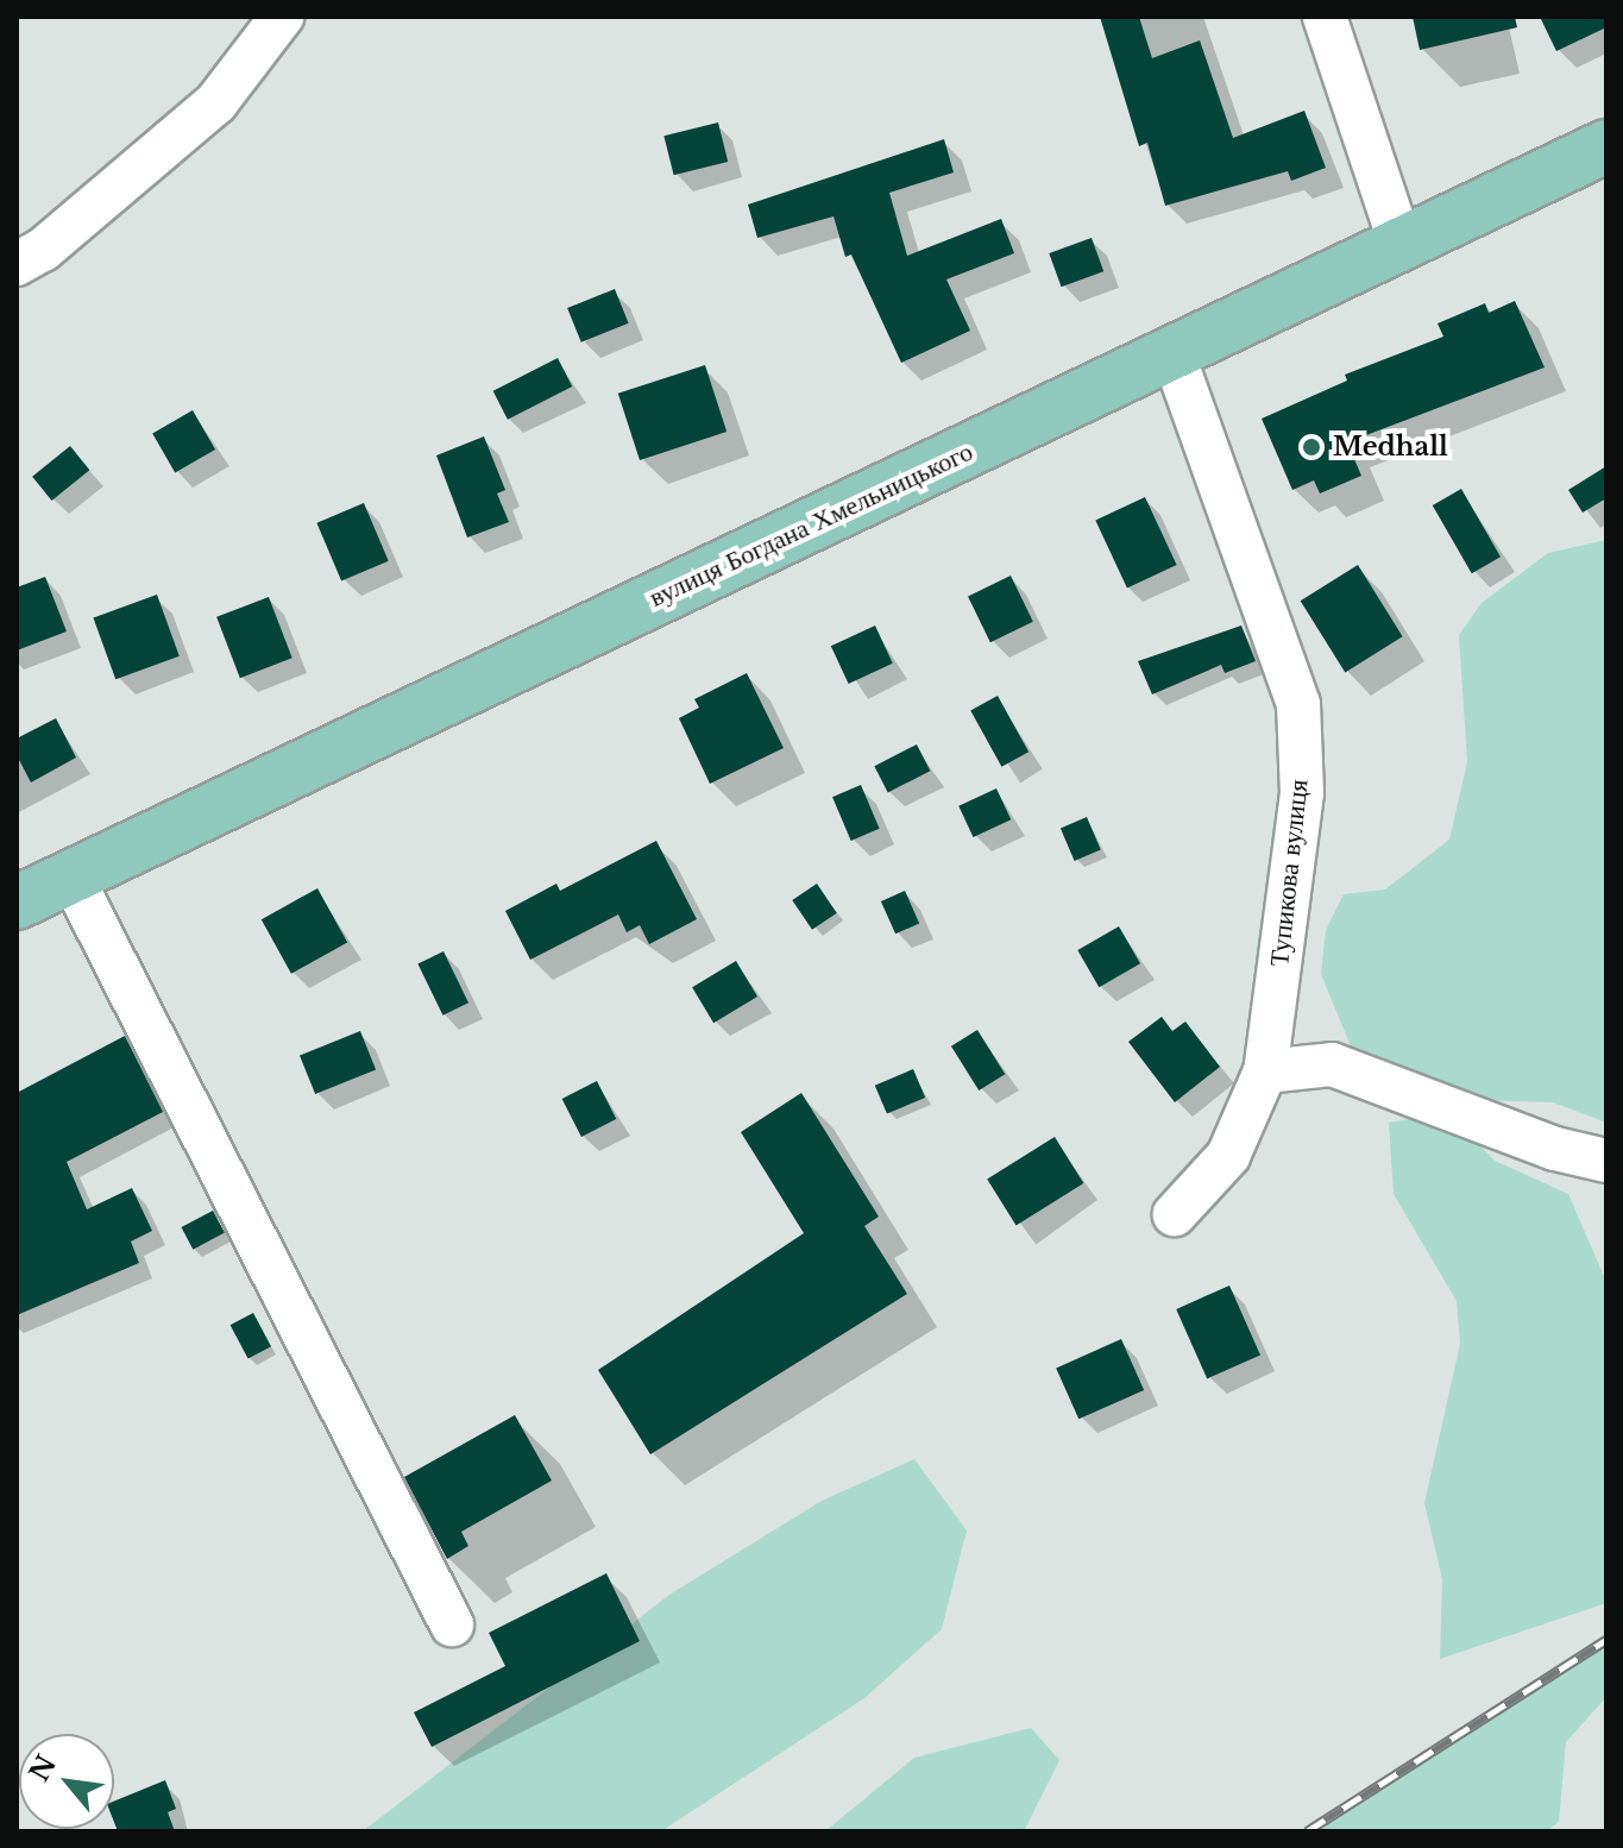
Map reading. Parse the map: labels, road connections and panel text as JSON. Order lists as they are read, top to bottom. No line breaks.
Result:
{"streets":{"main road":["вулиця Богдана Хмельницького"],"street":["Тупикова вулиця"]},"crossings":[["вулиця Богдана Хмельницького","Тупикова вулиця"]],"places":["Medhall"],"north":"top left"}
